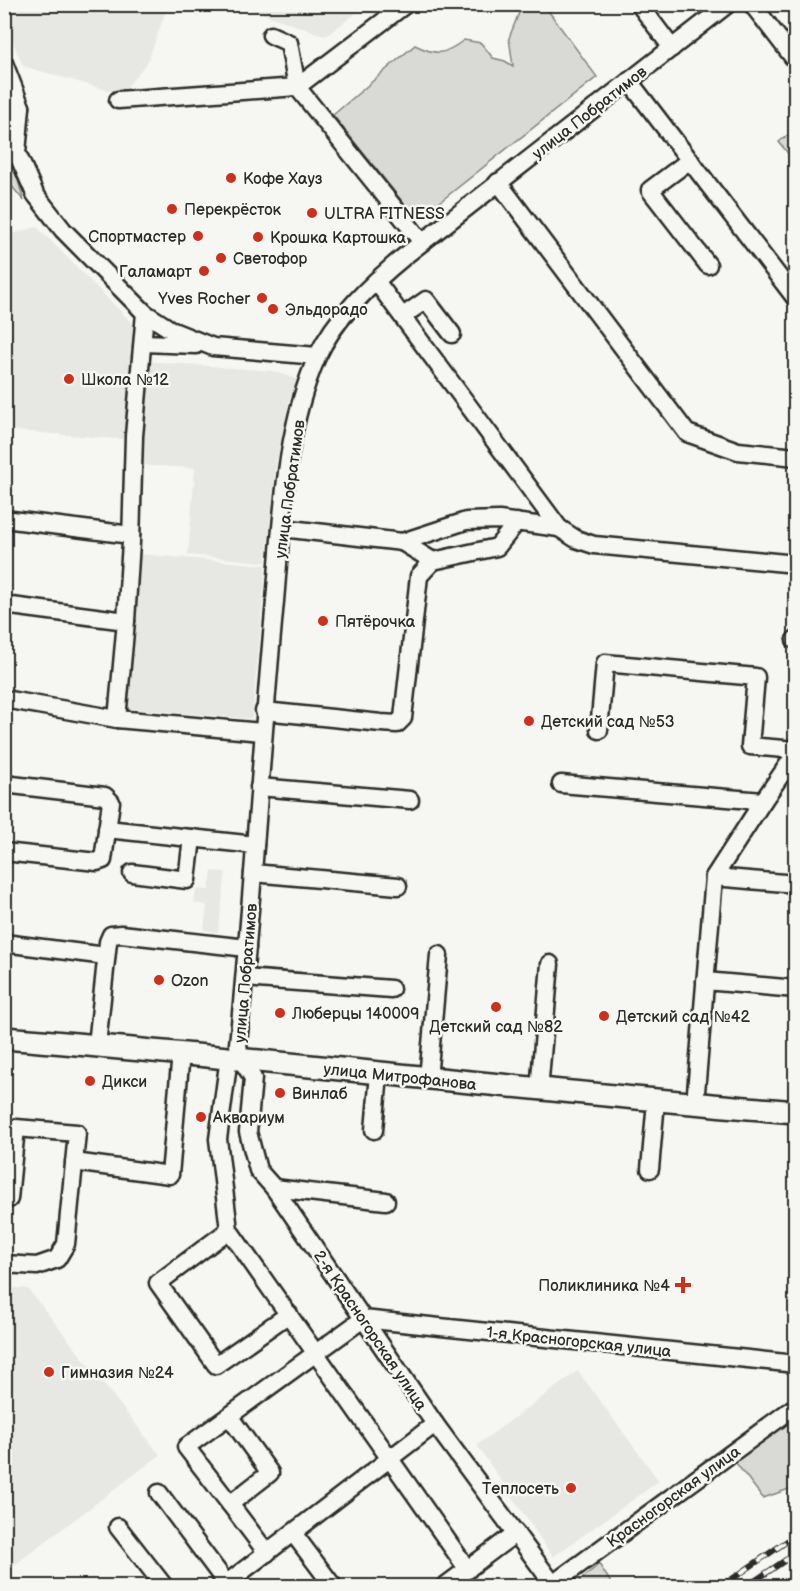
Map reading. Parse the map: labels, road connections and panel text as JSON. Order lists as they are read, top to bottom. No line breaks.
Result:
{"streets":{"main road":["улица Митрофанова"],"street":["улица Побратимов","2-я Красногорская улица","1-я Красногорская улица","Красногорская улица"]},"crossings":[["улица Побратимов","улица Митрофанова"],["улица Побратимов","2-я Красногорская улица"],["улица Митрофанова","2-я Красногорская улица"],["2-я Красногорская улица","1-я Красногорская улица"],["2-я Красногорская улица","Красногорская улица"]],"places":{"other":["Кофе Хауз","Перекрёсток","ULTRA FITNESS","Спортмастер","Крошка Картошка","Светофор","Галамарт","Yves Rocher","Эльдорадо","Школа №12","Пятёрочка","Детский сад №53","Ozon","Детский сад №82","Люберцы 140009","Детский сад №42","Дикси","Винлаб","Аквариум","Гимназия №24","Теплосеть"],"health":["Поликлиника №4"]}}
